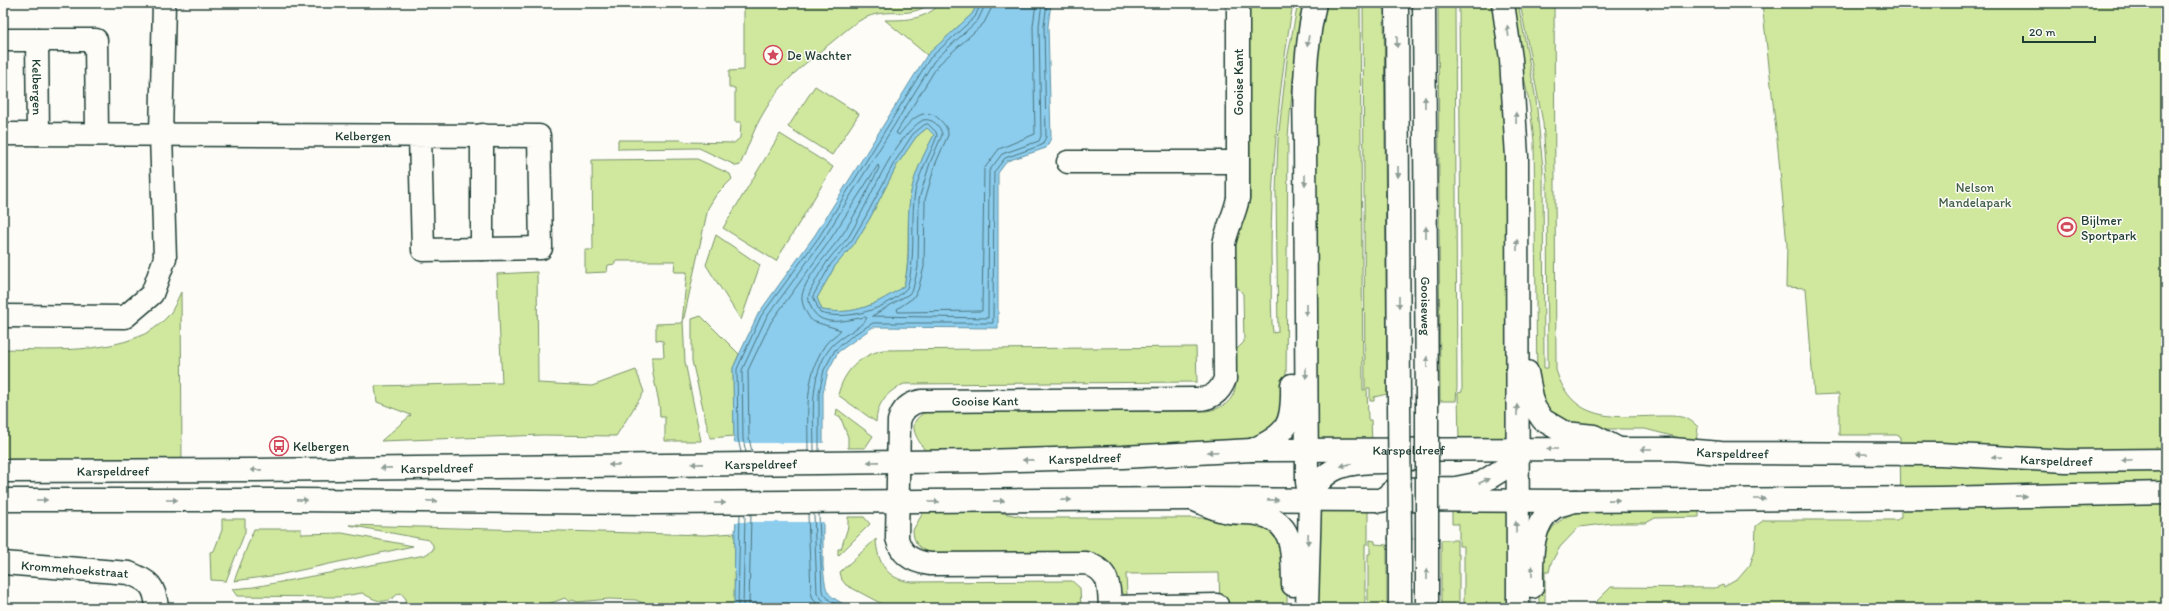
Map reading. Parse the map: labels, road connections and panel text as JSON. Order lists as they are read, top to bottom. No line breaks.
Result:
{"streets":{"main road":["Gooise Kant","Kelbergen","Gooiseweg","Karspeldreef","Krommehoekstraat"]},"crossings":[["Gooise Kant","Karspeldreef"]],"parks":["Nelson Mandelapark"],"places":{"place":["De Wachter"],"sports":["Bijlmer Sportpark"],"bus stop":["Kelbergen"]},"scale_bar":"20 m"}
